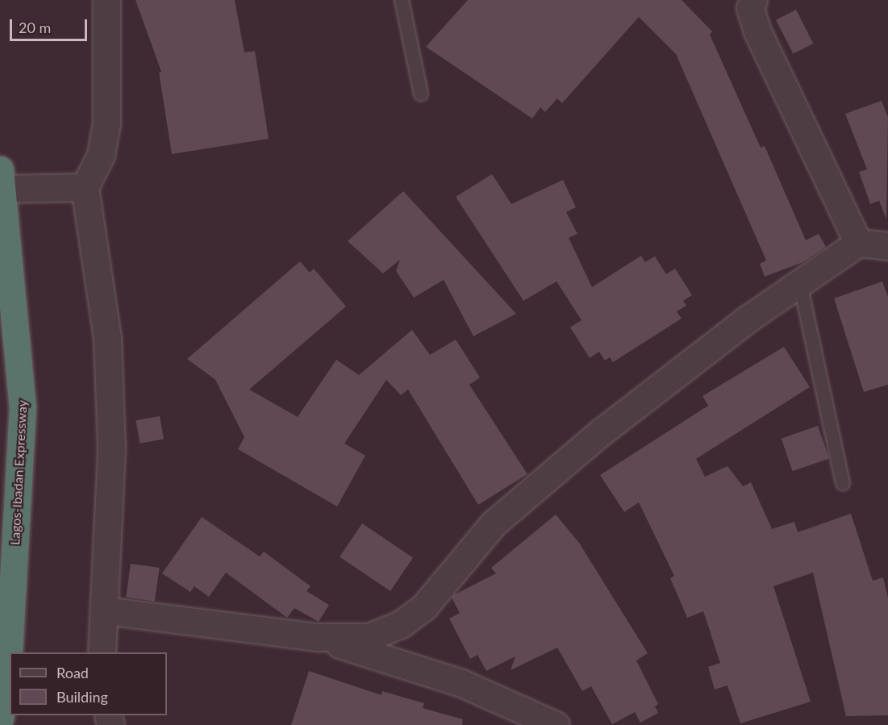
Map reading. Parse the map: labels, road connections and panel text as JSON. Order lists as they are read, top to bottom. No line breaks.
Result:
{"streets":{"highway":["Lagos-Ibadan Expressway"]},"legend":["Road","Building"],"scale_bar":"20 m"}
